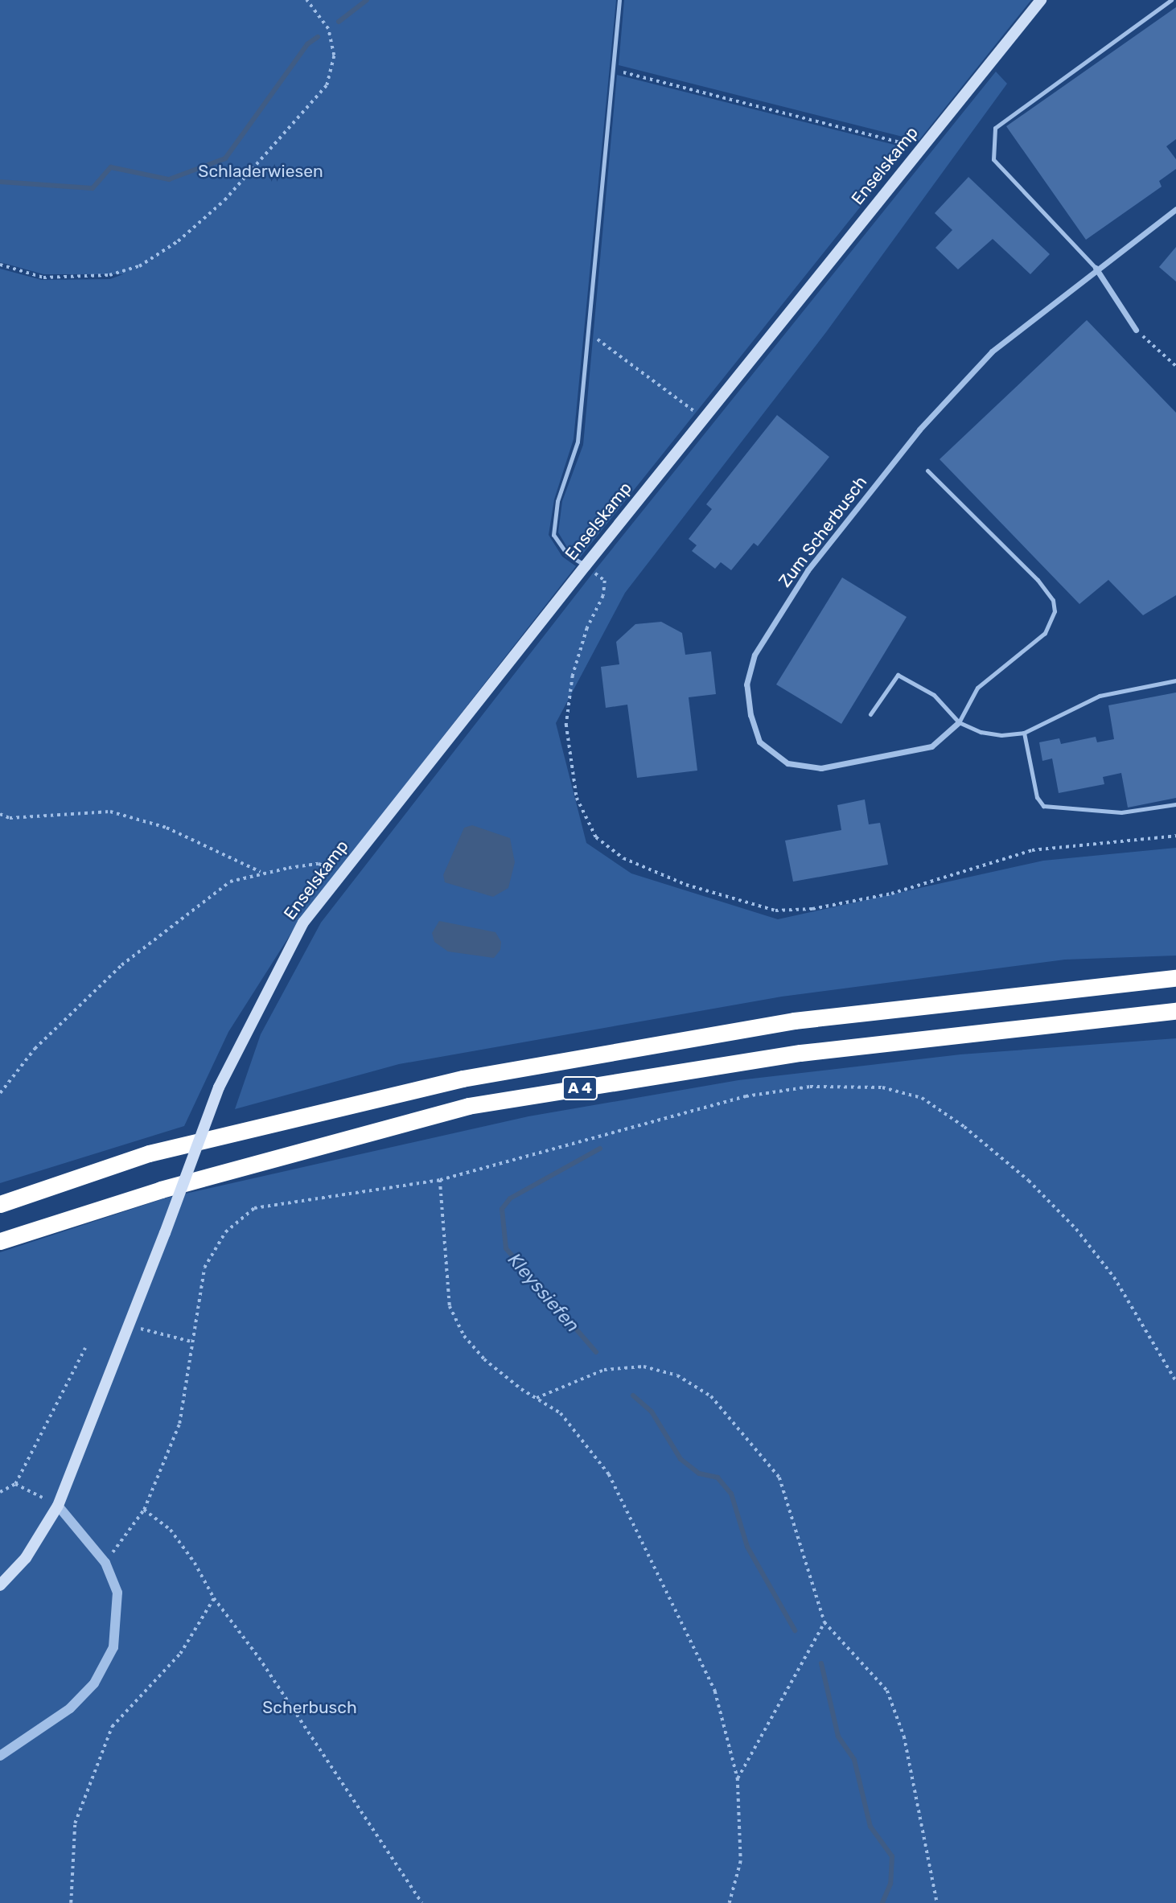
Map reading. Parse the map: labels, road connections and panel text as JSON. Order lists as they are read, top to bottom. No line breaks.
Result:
{"streets":{"highway":["A 4"],"main road":["Enselskamp"],"street":["Zum Scherbusch"]},"water":["Kleyssiefen"],"parks":["Schladerwiesen","Scherbusch"]}
